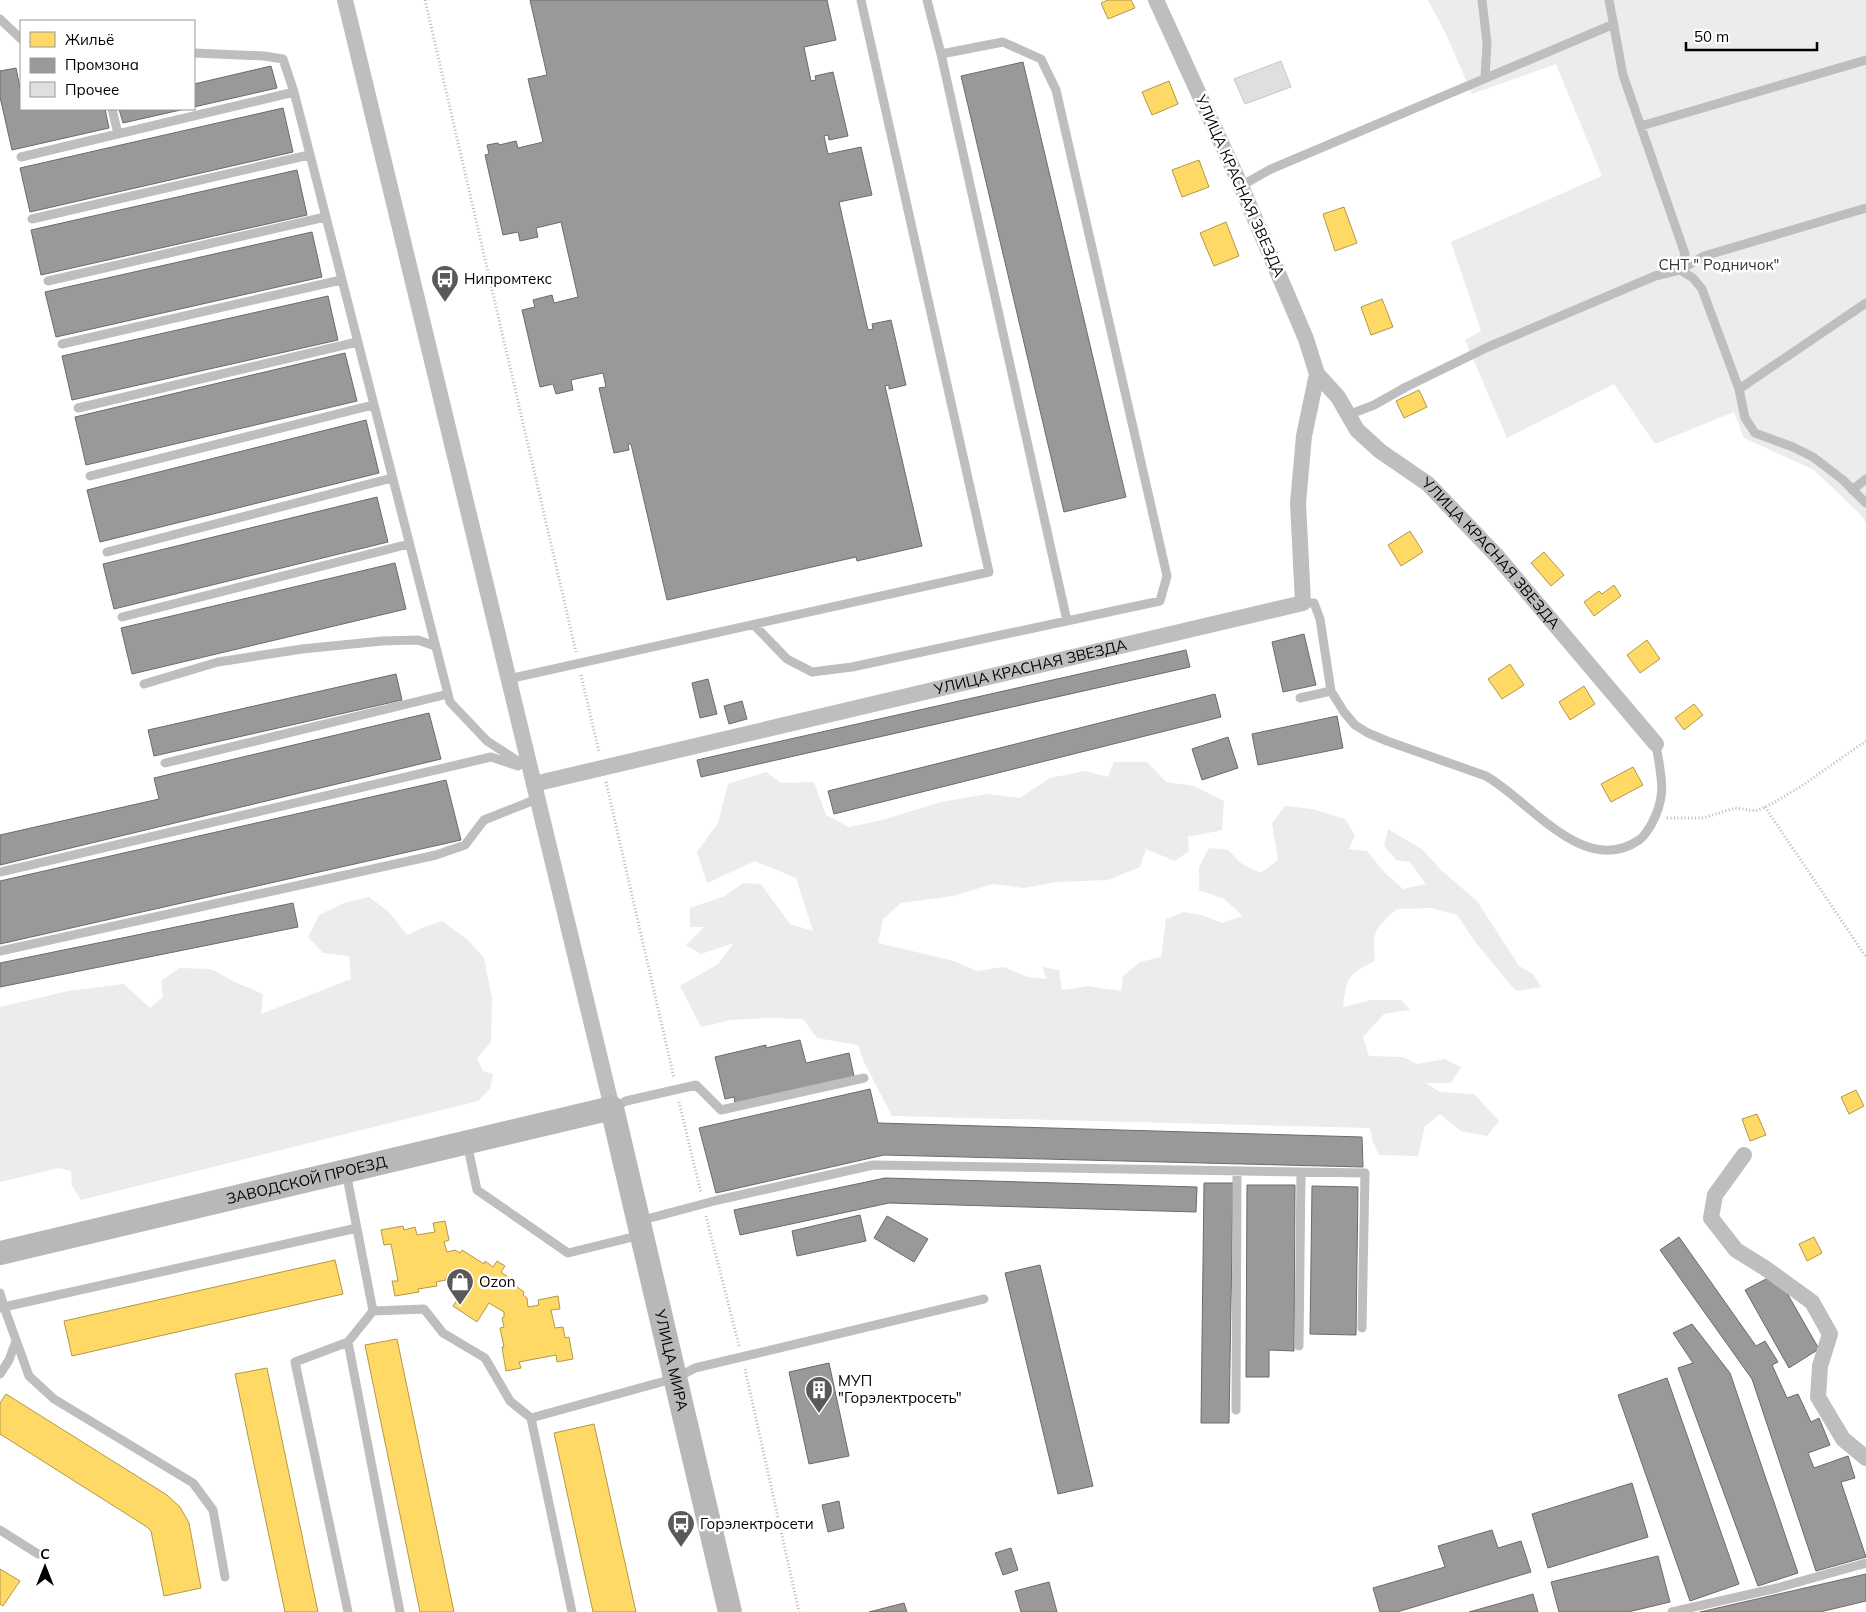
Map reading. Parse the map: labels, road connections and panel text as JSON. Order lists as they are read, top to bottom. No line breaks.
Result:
{"streets":{"main road":["ЗАВОДСКОЙ ПРОЕЗД","УЛИЦА МИРА"],"street":["УЛИЦА КРАСНАЯ ЗВЕЗДА"]},"crossings":[["ЗАВОДСКОЙ ПРОЕЗД","УЛИЦА МИРА"]],"parks":["СНТ \" Родничок\""],"places":{"bus stop":["Нипромтекс","Горэлектросети"],"shop":["Ozon"],"building":["МУП \"Горэлектросеть\""]},"legend":["Жильё","Промзона","Прочее"],"scale_bar":"50 m","north":"top"}
